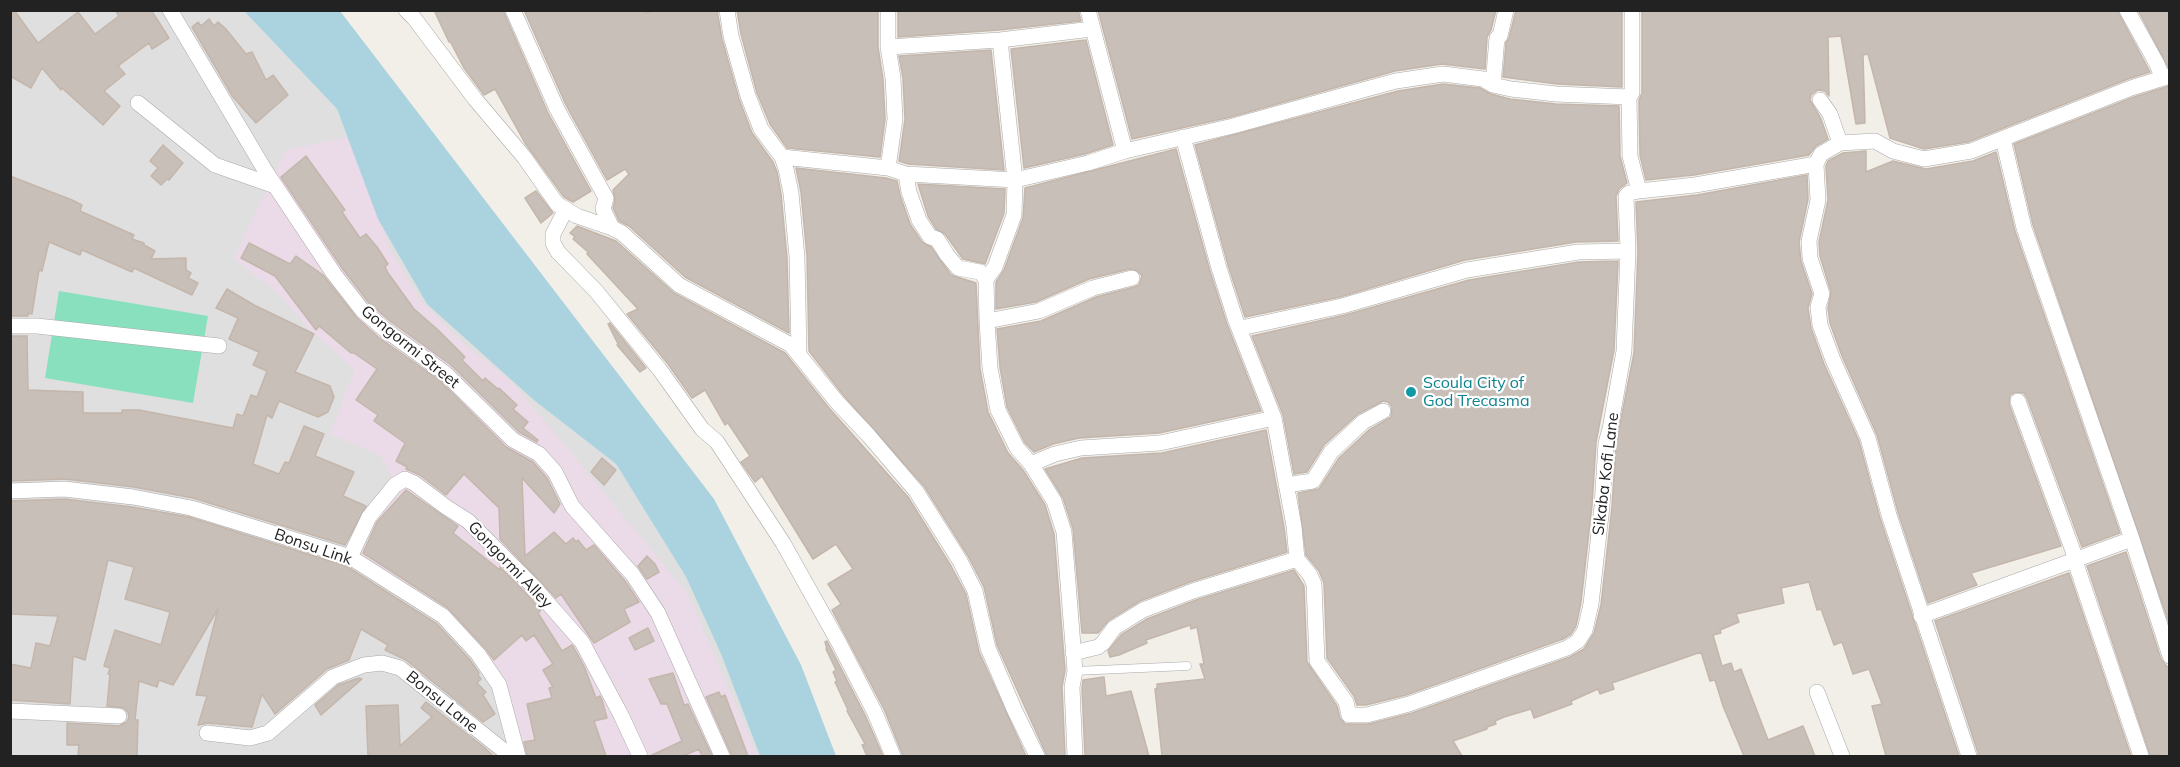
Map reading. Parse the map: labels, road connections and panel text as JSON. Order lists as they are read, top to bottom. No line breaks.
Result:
{"streets":{"street":["Gongormi Street","Sikaba Kofi Lane","Bonsu Link","Gongormi Alley","Bonsu Lane"]},"crossings":[["Bonsu Link","Gongormi Alley"],["Bonsu Link","Bonsu Lane"]],"places":["Scoula City of God Trecasma"]}
